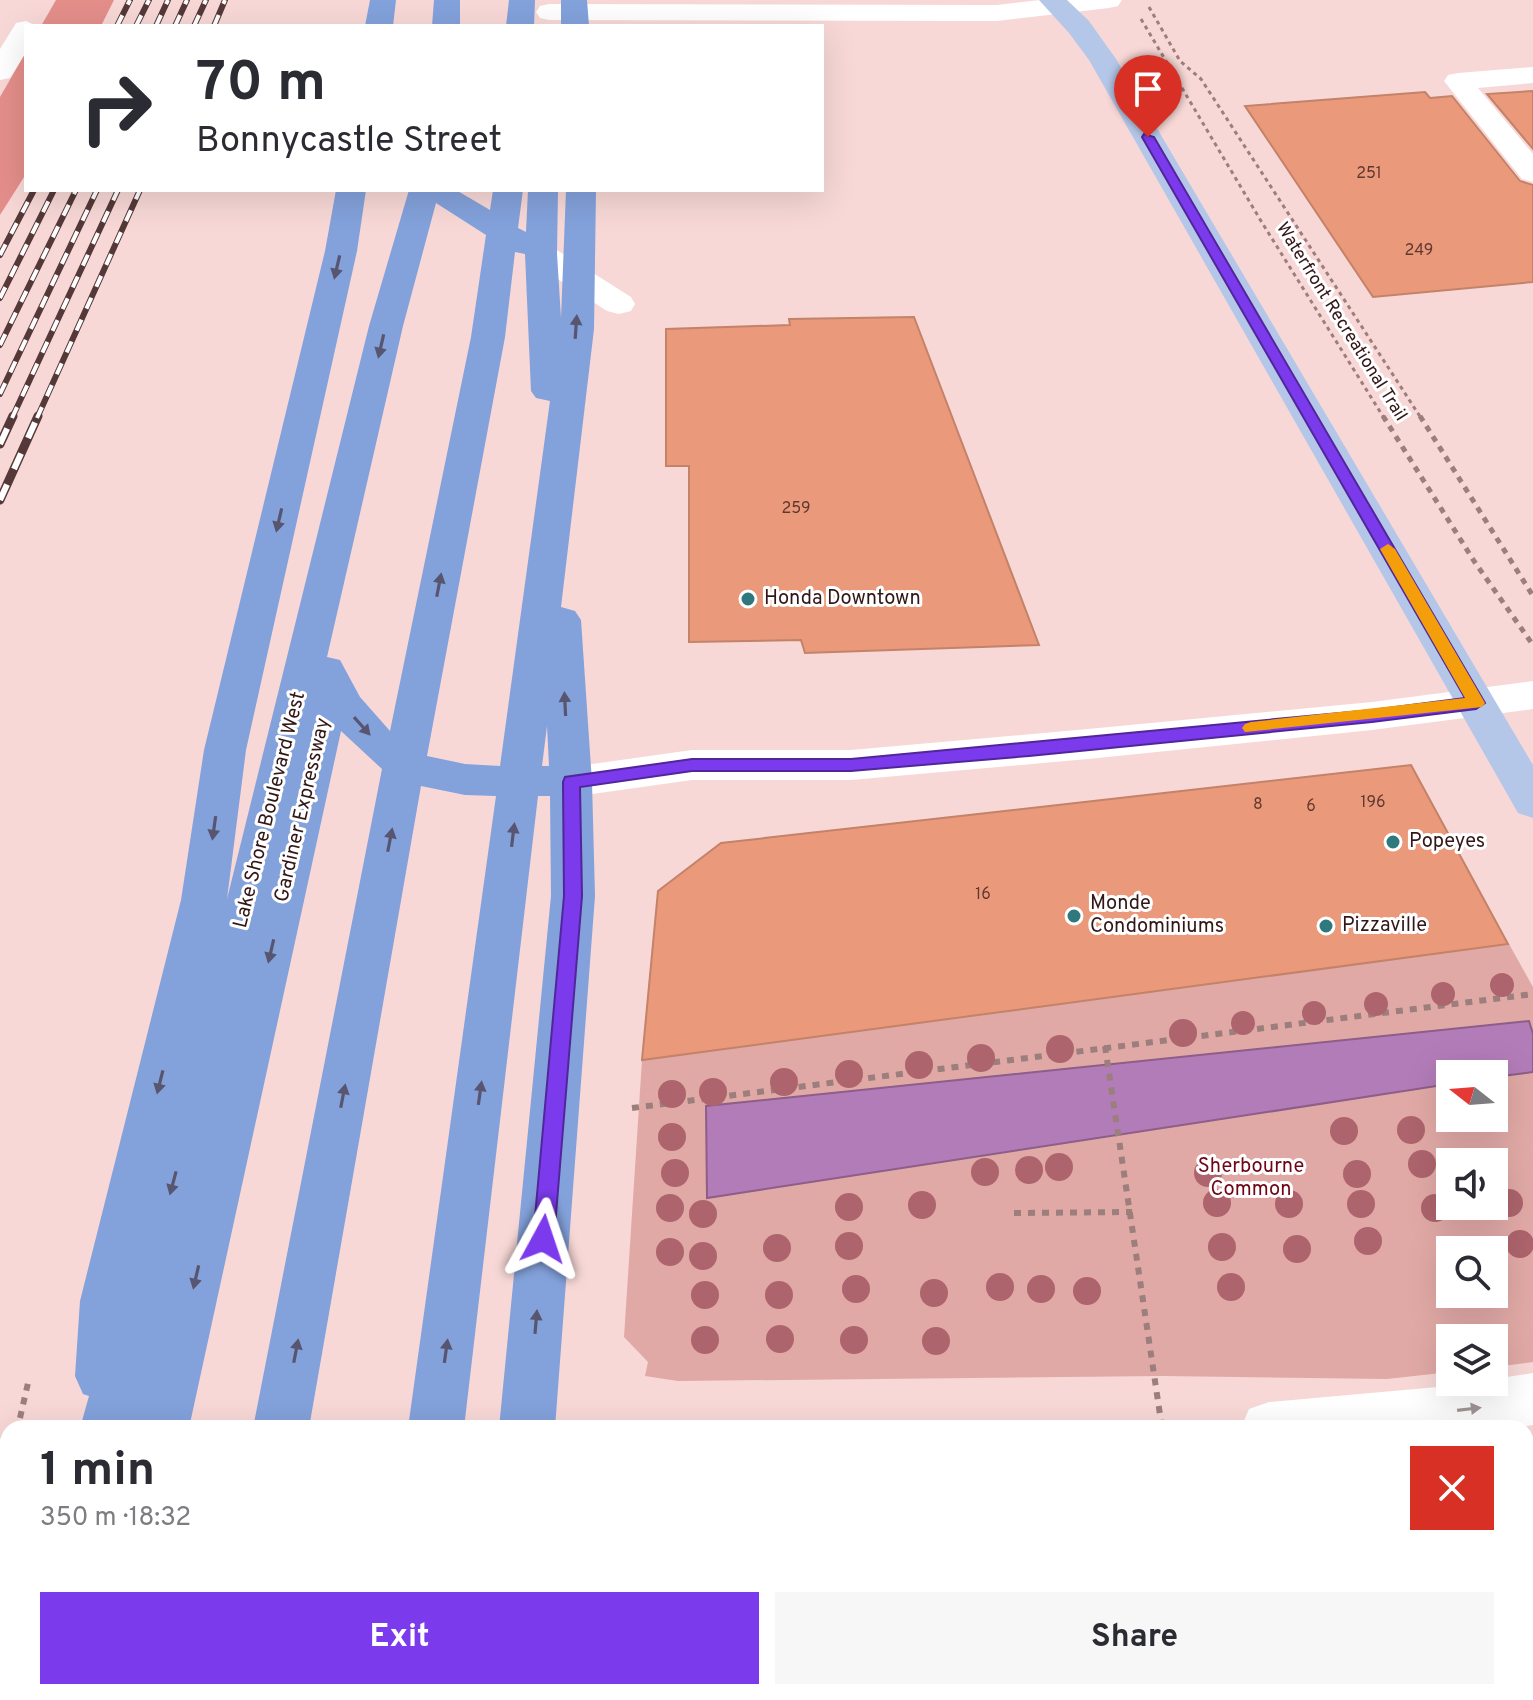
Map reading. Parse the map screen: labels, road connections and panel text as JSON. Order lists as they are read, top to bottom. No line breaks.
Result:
{"streets":{"highway":["Lake Shore Boulevard West","Gardiner Expressway"],"path":["Waterfront Recreational Trail"]},"parks":["Sherbourne Common"],"places":["Honda Downtown","Popeyes","Monde Condominiums","Pizzaville"],"house_numbers":["251","249","259","196","8","6","16"],"north":"left","page":{"turn":["70 m","Bonnycastle Street"],"heading":["1 min","350 m · 18:32"],"buttons":["Exit","Share"]}}
